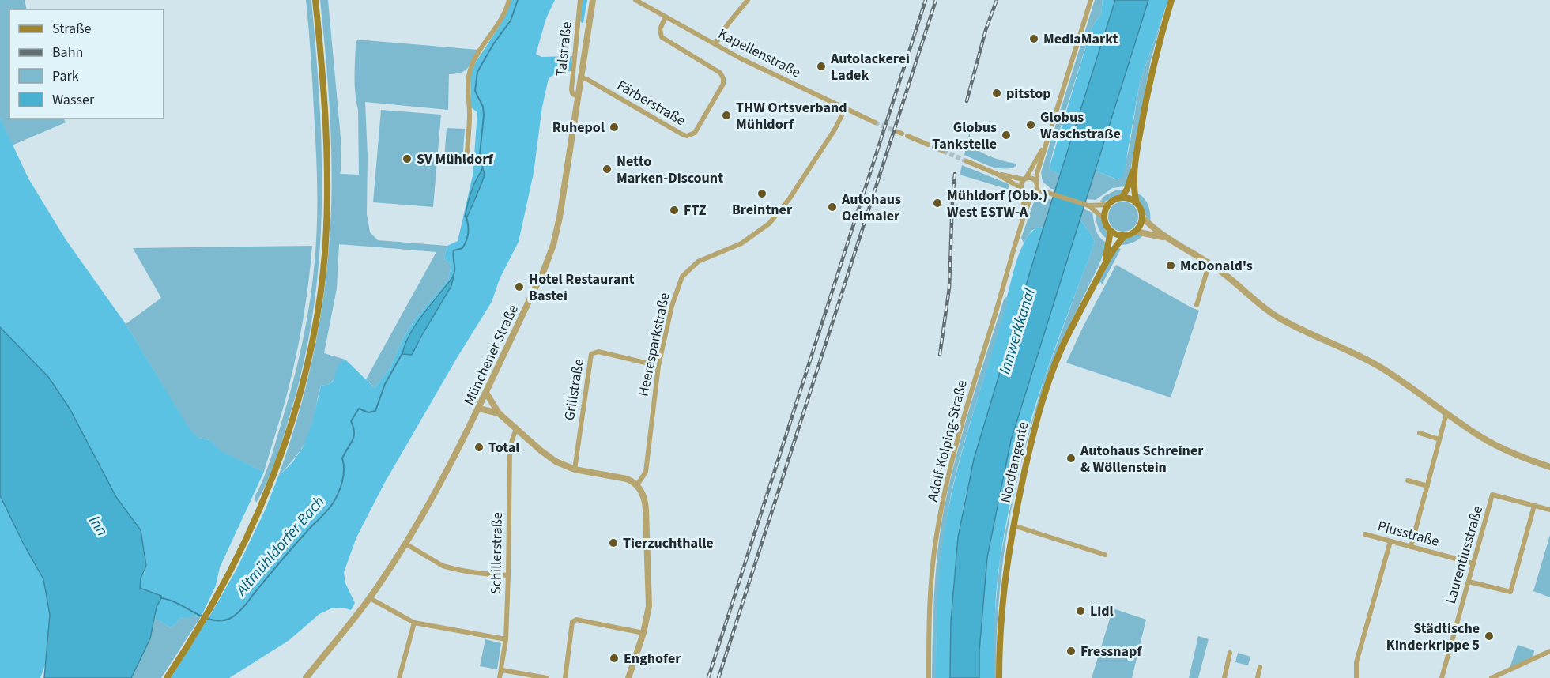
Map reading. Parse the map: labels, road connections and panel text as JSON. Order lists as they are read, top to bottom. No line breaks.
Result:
{"streets":{"main road":["Nordtangente"],"street":["Talstraße","Kapellenstraße","Färberstraße","Heeresparkstraße","Münchener Straße","Grillstraße","Adolf-Kolping-Straße","Piusstraße","Schillerstraße","Laurentiusstraße"]},"crossings":[["Talstraße","Münchener Straße"],["Kapellenstraße","Färberstraße"],["Kapellenstraße","Heeresparkstraße"],["Färberstraße","Münchener Straße"],["Heeresparkstraße","Grillstraße"],["Piusstraße","Laurentiusstraße"]],"water":["Innwerkkanal","Inn","Altmühldorfer Bach"],"places":["MediaMarkt","Autolackerei Ladek","pitstop","THW Ortsverband Mühldorf","Globus Waschstraße","Ruhepol","Globus Tankstelle","SV Mühldorf","Netto Marken-Discount","Breintner","Mühldorf (Obb.) West ESTW-A","Autohaus Oelmaier","FTZ","McDonald's","Hotel Restaurant Bastei","Total","Autohaus Schreiner & Wöllenstein","Tierzuchthalle","Lidl","Städtische Kinderkrippe 5","Fressnapf","Enghofer"],"legend":["Straße","Bahn","Park","Wasser"]}
